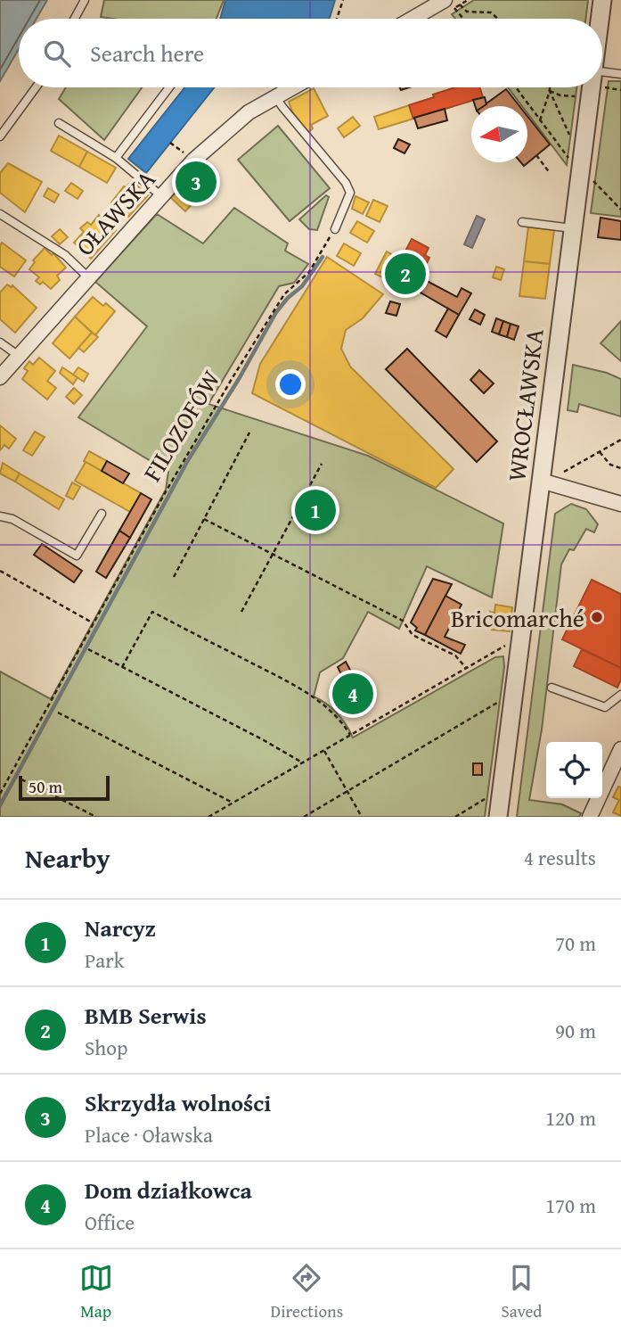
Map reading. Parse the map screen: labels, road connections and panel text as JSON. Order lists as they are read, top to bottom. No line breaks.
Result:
{"streets":{"street":["OŁAWSKA","WROCŁAWSKA"],"path":["FILOZOFÓW"]},"places":["Bricomarché"],"scale_bar":"50 m","north":"left","page":{"search":"Search here","pins":["3","2","1","4"],"scale":"50 m","heading":["Nearby","4 results"],"list":[{"mark":"1","name":"Narcyz","note":"Park","value":"70 m"},{"mark":"2","name":"BMB Serwis","note":"Shop","value":"90 m"},{"mark":"3","name":"Skrzydła wolności","note":"Place · Oławska","value":"120 m"},{"mark":"4","name":"Dom działkowca","note":"Office","value":"170 m"}],"nav":["Map","Directions","Saved"]}}
